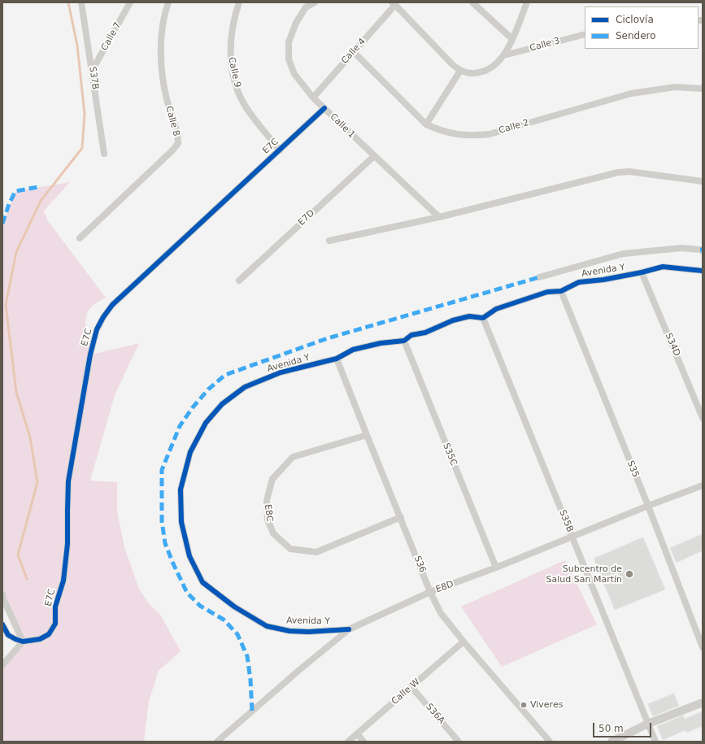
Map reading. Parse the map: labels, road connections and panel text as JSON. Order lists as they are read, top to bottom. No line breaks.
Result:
{"streets":{"street":["Calle 7","Calle 3","Calle 4","Calle 9","S37B","Calle 8","Calle 1","Calle 2","E7C","E7D","Avenida Y","S34D","S35C","S35","E8C","S35B","S36","E8D","Calle W","S36A"]},"crossings":[["Calle 7","S37B"],["Calle 4","Calle 1"],["Calle 4","Calle 2"],["Calle 9","E7C"],["Calle 1","E7C"],["Calle 1","E7D"],["Avenida Y","S34D"],["Avenida Y","S35C"],["Avenida Y","S35"],["Avenida Y","S35B"],["Avenida Y","S36"],["Avenida Y","E8D"],["S35C","E8D"],["S35","E8D"],["E8C","S36"],["S35B","E8D"],["S36","E8D"],["S36","Calle W"],["Calle W","S36A"]],"places":["Subcentro de Salud San Martín","Viveres"],"legend":["Ciclovía","Sendero"],"scale_bar":"50 m"}
